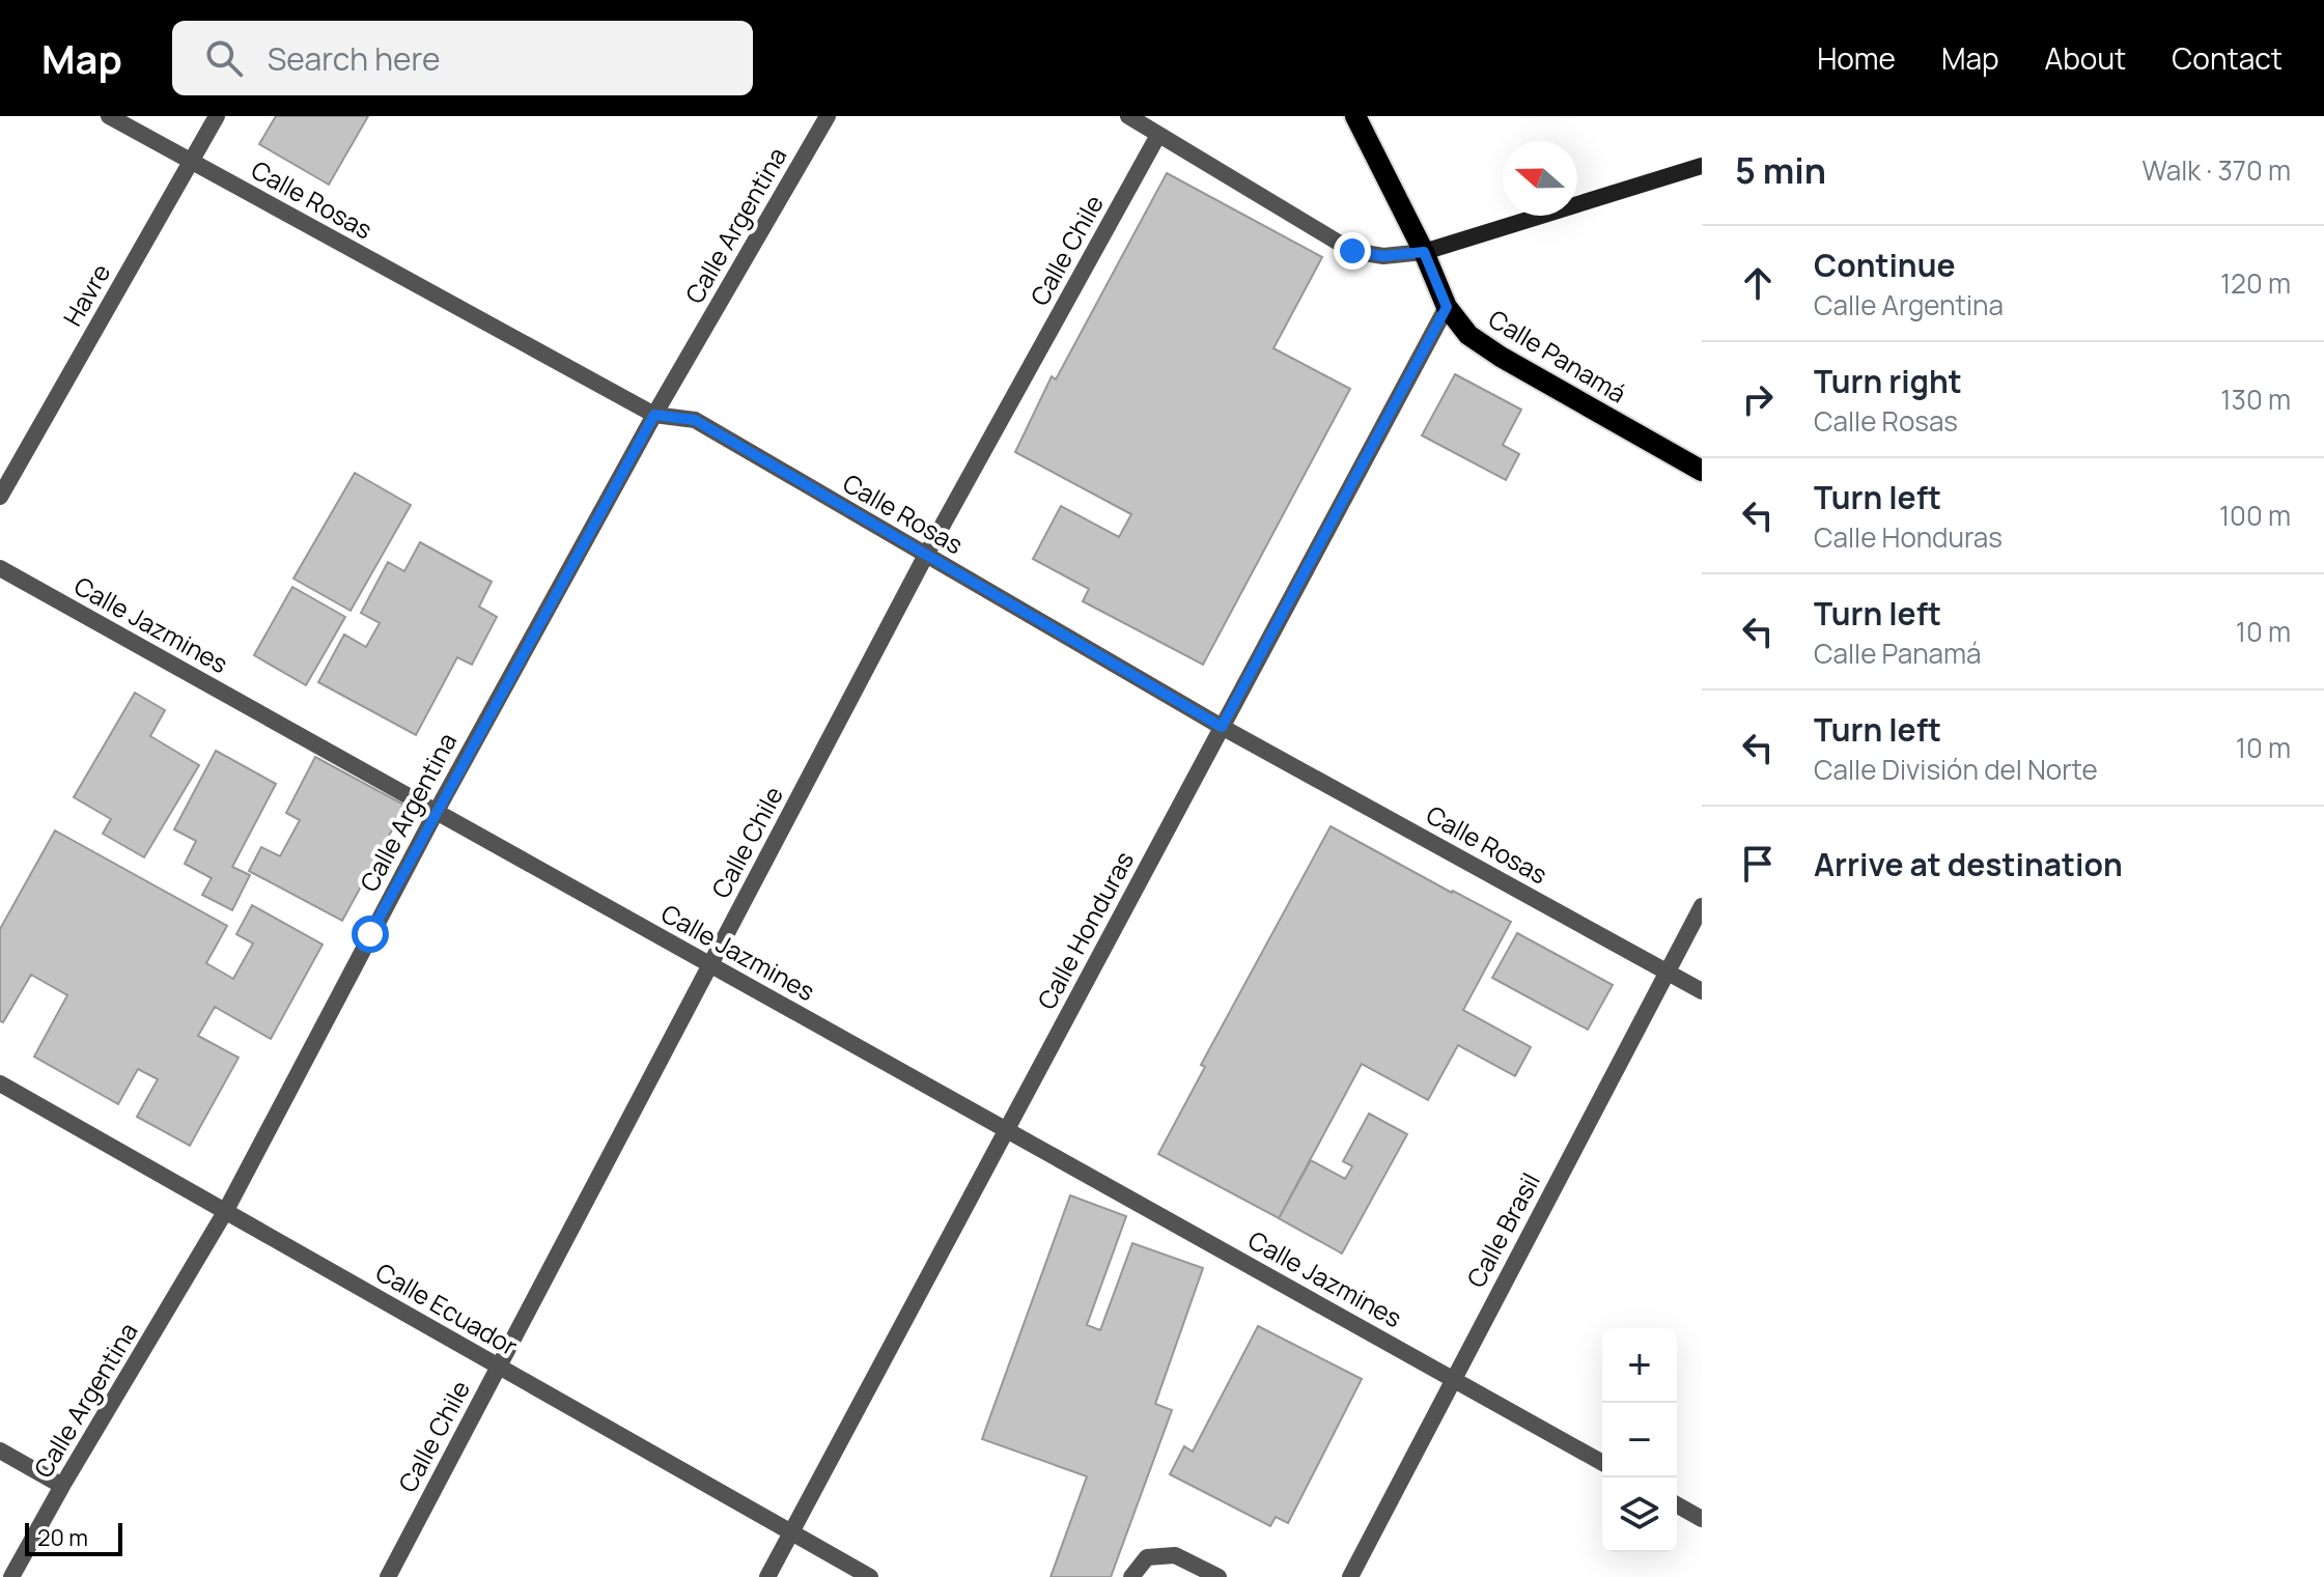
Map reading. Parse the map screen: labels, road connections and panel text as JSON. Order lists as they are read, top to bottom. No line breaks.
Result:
{"streets":{"main road":["Calle Panamá"],"street":["Calle Rosas","Calle Argentina","Calle Chile","Havre","Calle Jazmines","Calle Honduras","Calle Brasil","Calle Ecuador"]},"crossings":[["Calle Rosas","Calle Argentina"],["Calle Rosas","Calle Chile"],["Calle Rosas","Havre"],["Calle Rosas","Calle Honduras"],["Calle Rosas","Calle Brasil"],["Calle Argentina","Calle Jazmines"],["Calle Argentina","Calle Ecuador"],["Calle Chile","Calle Jazmines"],["Calle Chile","Calle Ecuador"],["Calle Panamá","Calle Honduras"],["Calle Jazmines","Calle Honduras"],["Calle Jazmines","Calle Brasil"],["Calle Honduras","Calle Ecuador"]],"scale_bar":"20 m","north":"left","page":{"header":"Map","search":"Search here","nav":["Home","Map","About","Contact"],"heading":["5 min","Walk · 370 m"],"list":[["Continue","Calle Argentina","120 m"],["Turn right","Calle Rosas","130 m"],["Turn left","Calle Honduras","100 m"],["Turn left","Calle Panamá","10 m"],["Turn left","Calle División del Norte","10 m"],"Arrive at destination"],"map_buttons":["+","−"],"scale":"20 m"}}
